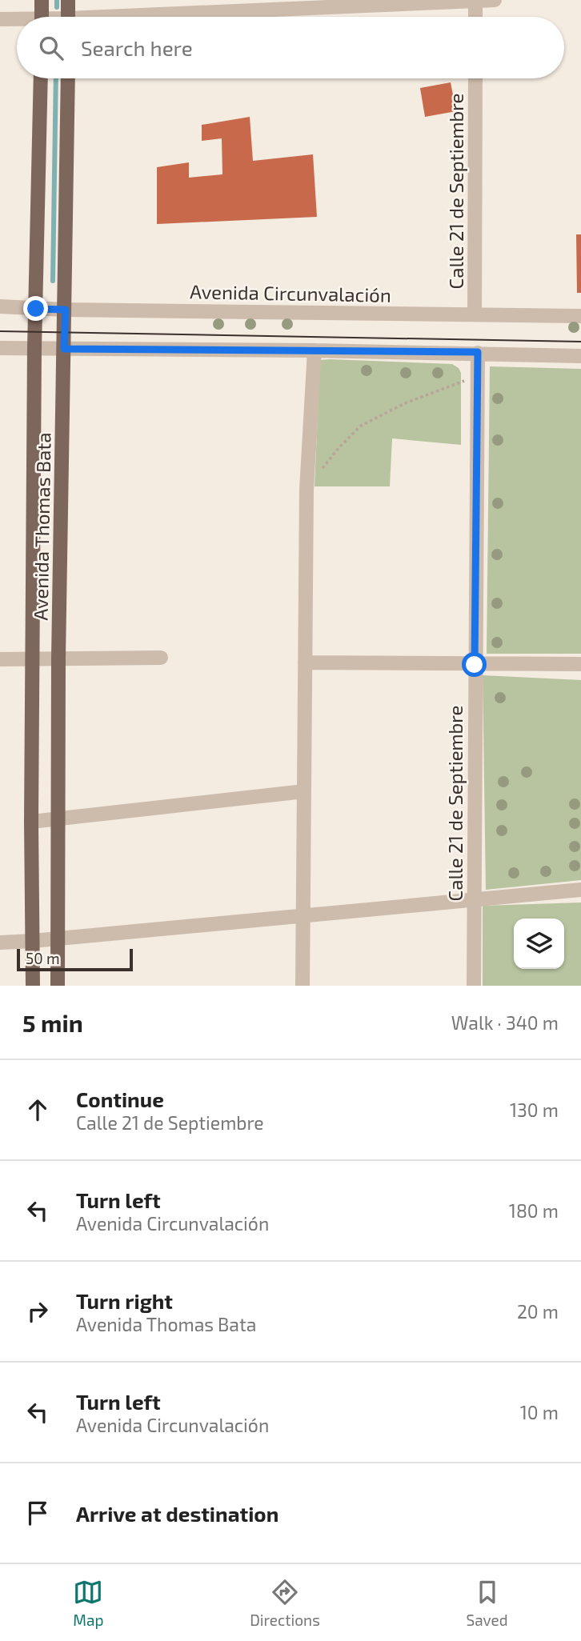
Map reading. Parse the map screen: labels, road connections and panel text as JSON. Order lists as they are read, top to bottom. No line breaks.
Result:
{"streets":{"main road":["Avenida Thomas Bata"],"street":["Calle 21 de Septiembre","Avenida Circunvalación"]},"crossings":[["Calle 21 de Septiembre","Avenida Circunvalación"],["Avenida Circunvalación","Avenida Thomas Bata"]],"scale_bar":"50 m","page":{"search":"Search here","scale":"50 m","heading":["5 min","Walk · 340 m"],"list":[["Continue","Calle 21 de Septiembre","130 m"],["Turn left","Avenida Circunvalación","180 m"],["Turn right","Avenida Thomas Bata","20 m"],["Turn left","Avenida Circunvalación","10 m"],"Arrive at destination"],"nav":["Map","Directions","Saved"]}}
